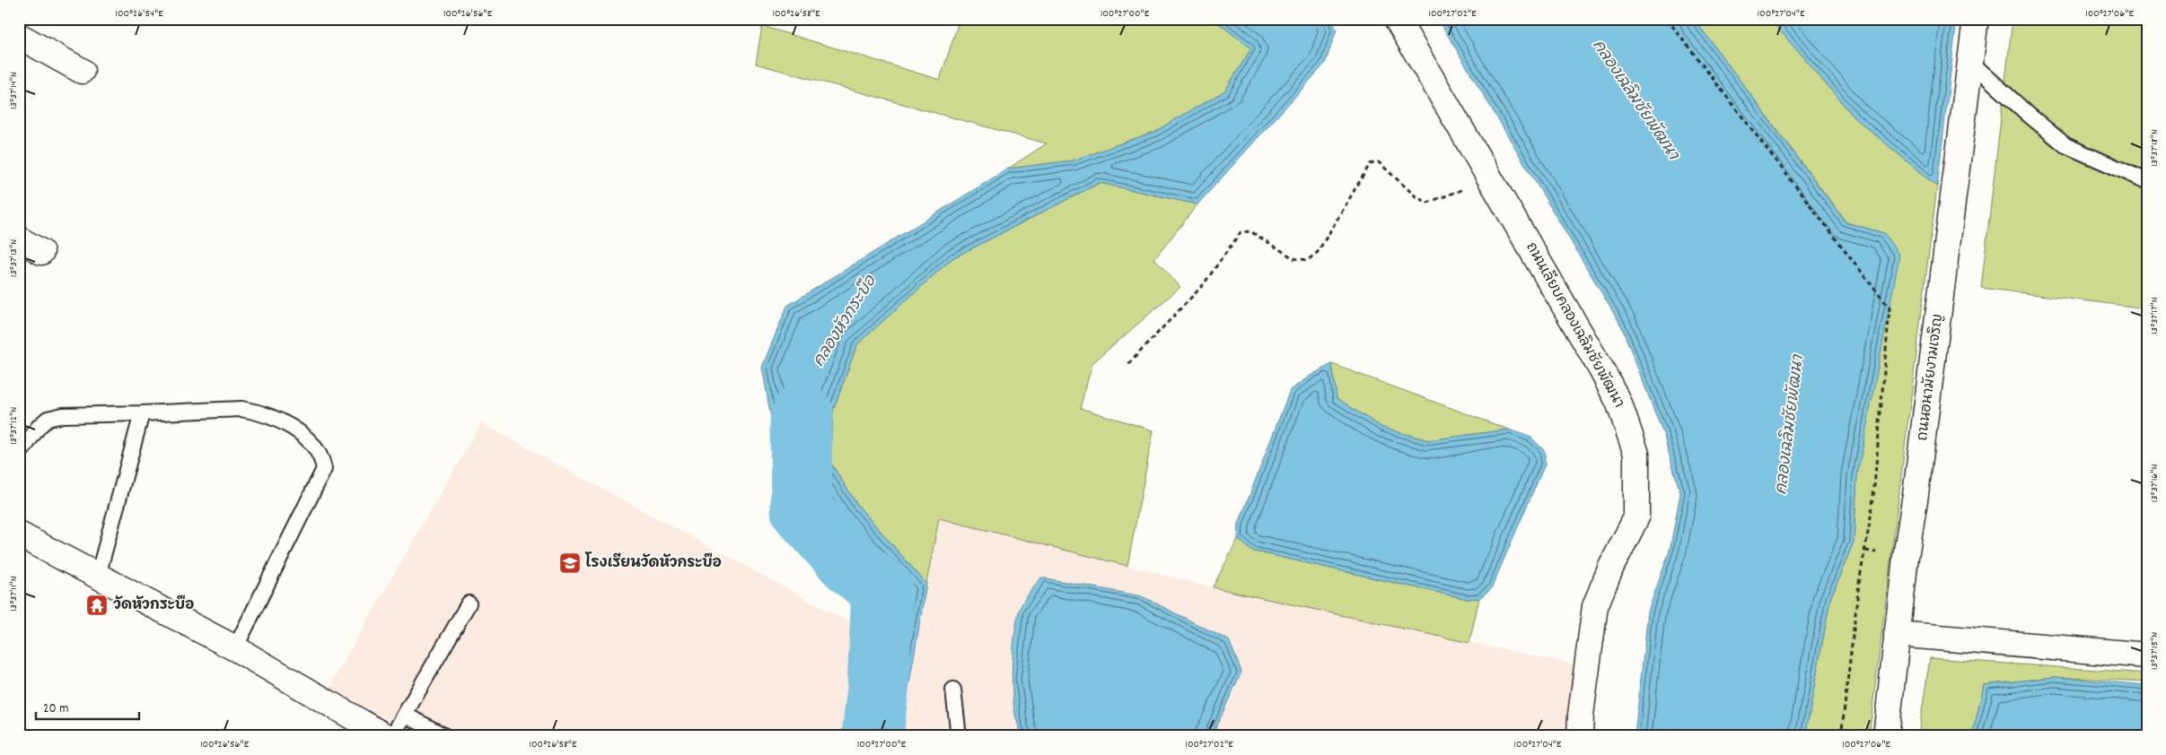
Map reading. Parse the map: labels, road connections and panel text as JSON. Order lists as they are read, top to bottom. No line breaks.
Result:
{"streets":{"street":["ถนนเลียบคลองเฉลิมชัยพัฒนา","ถนนอนามัยงามเจริญ"]},"water":["คลองเฉลิมชัยพัฒนา","คลองหัวกระบือ"],"places":{"school or university":["โรงเรียนวัดหัวกระบือ"],"temple":["วัดหัวกระบือ"]},"scale_bar":"20 m","coordinates":["100°26'54\"E","100°26'56\"E","100°26'58\"E","100°27'00\"E","100°27'02\"E","100°27'04\"E","100°27'06\"E","13°37'14\"N","13°37'18\"N","13°37'13\"N","13°37'17\"N","13°37'12\"N","13°37'16\"N","13°37'11\"N","13°37'15\"N"]}
